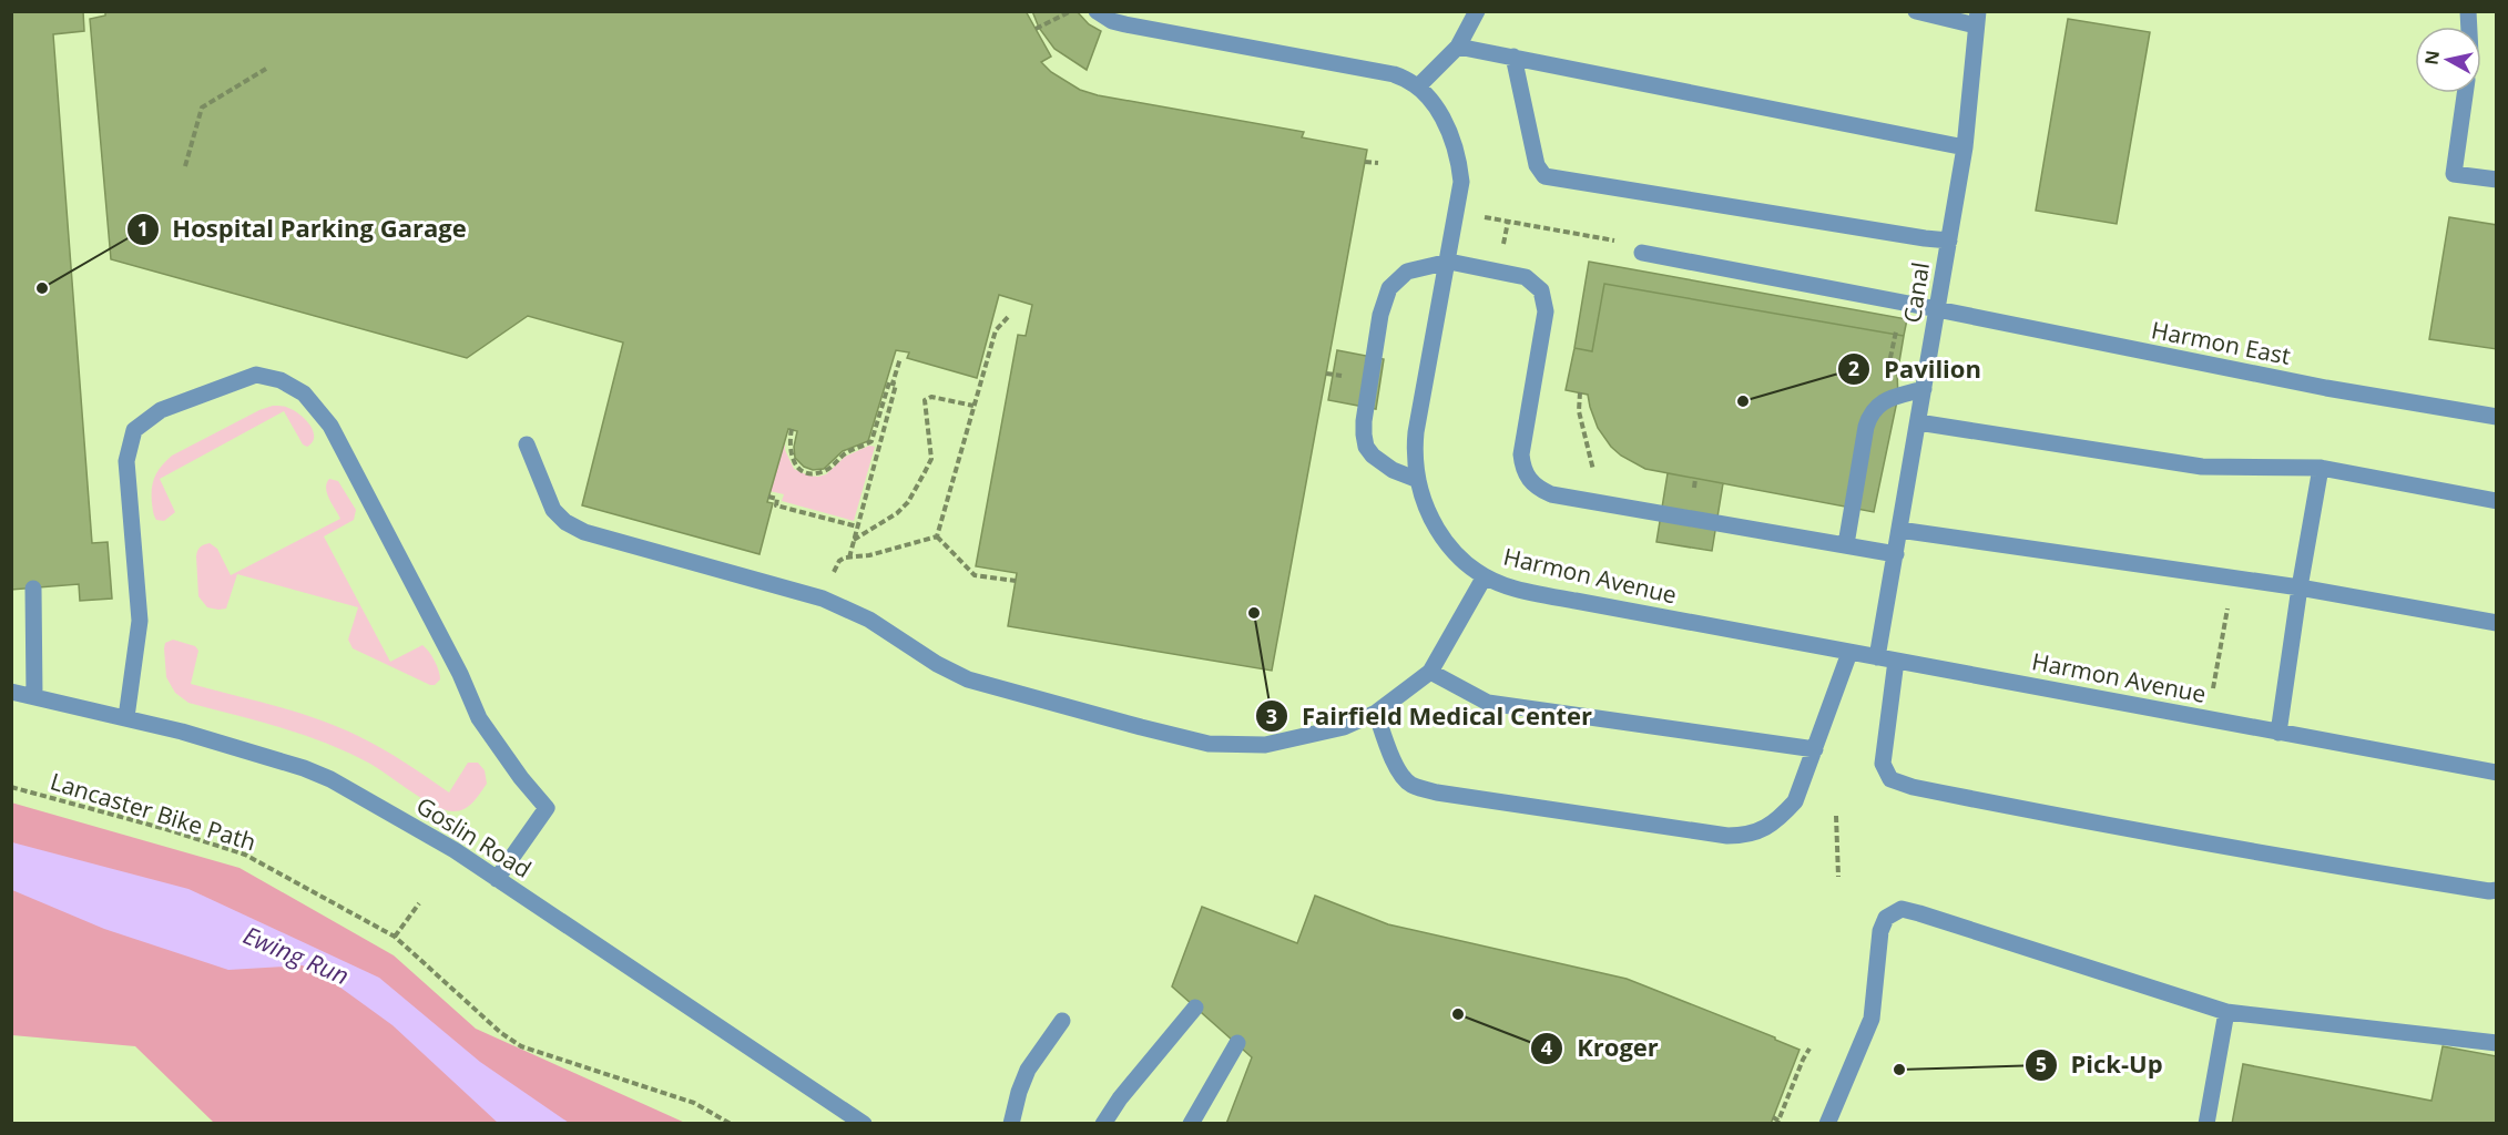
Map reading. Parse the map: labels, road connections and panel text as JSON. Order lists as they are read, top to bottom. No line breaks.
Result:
{"streets":{"street":["Canal","Harmon East","Harmon Avenue","Goslin Road"],"path":["Lancaster Bike Path"]},"crossings":[["Canal","Harmon East"],["Canal","Harmon Avenue"]],"water":["Ewing Run"],"places":["Hospital Parking Garage","Pavilion","Fairfield Medical Center","Kroger","Pick-Up"],"north":"left"}
